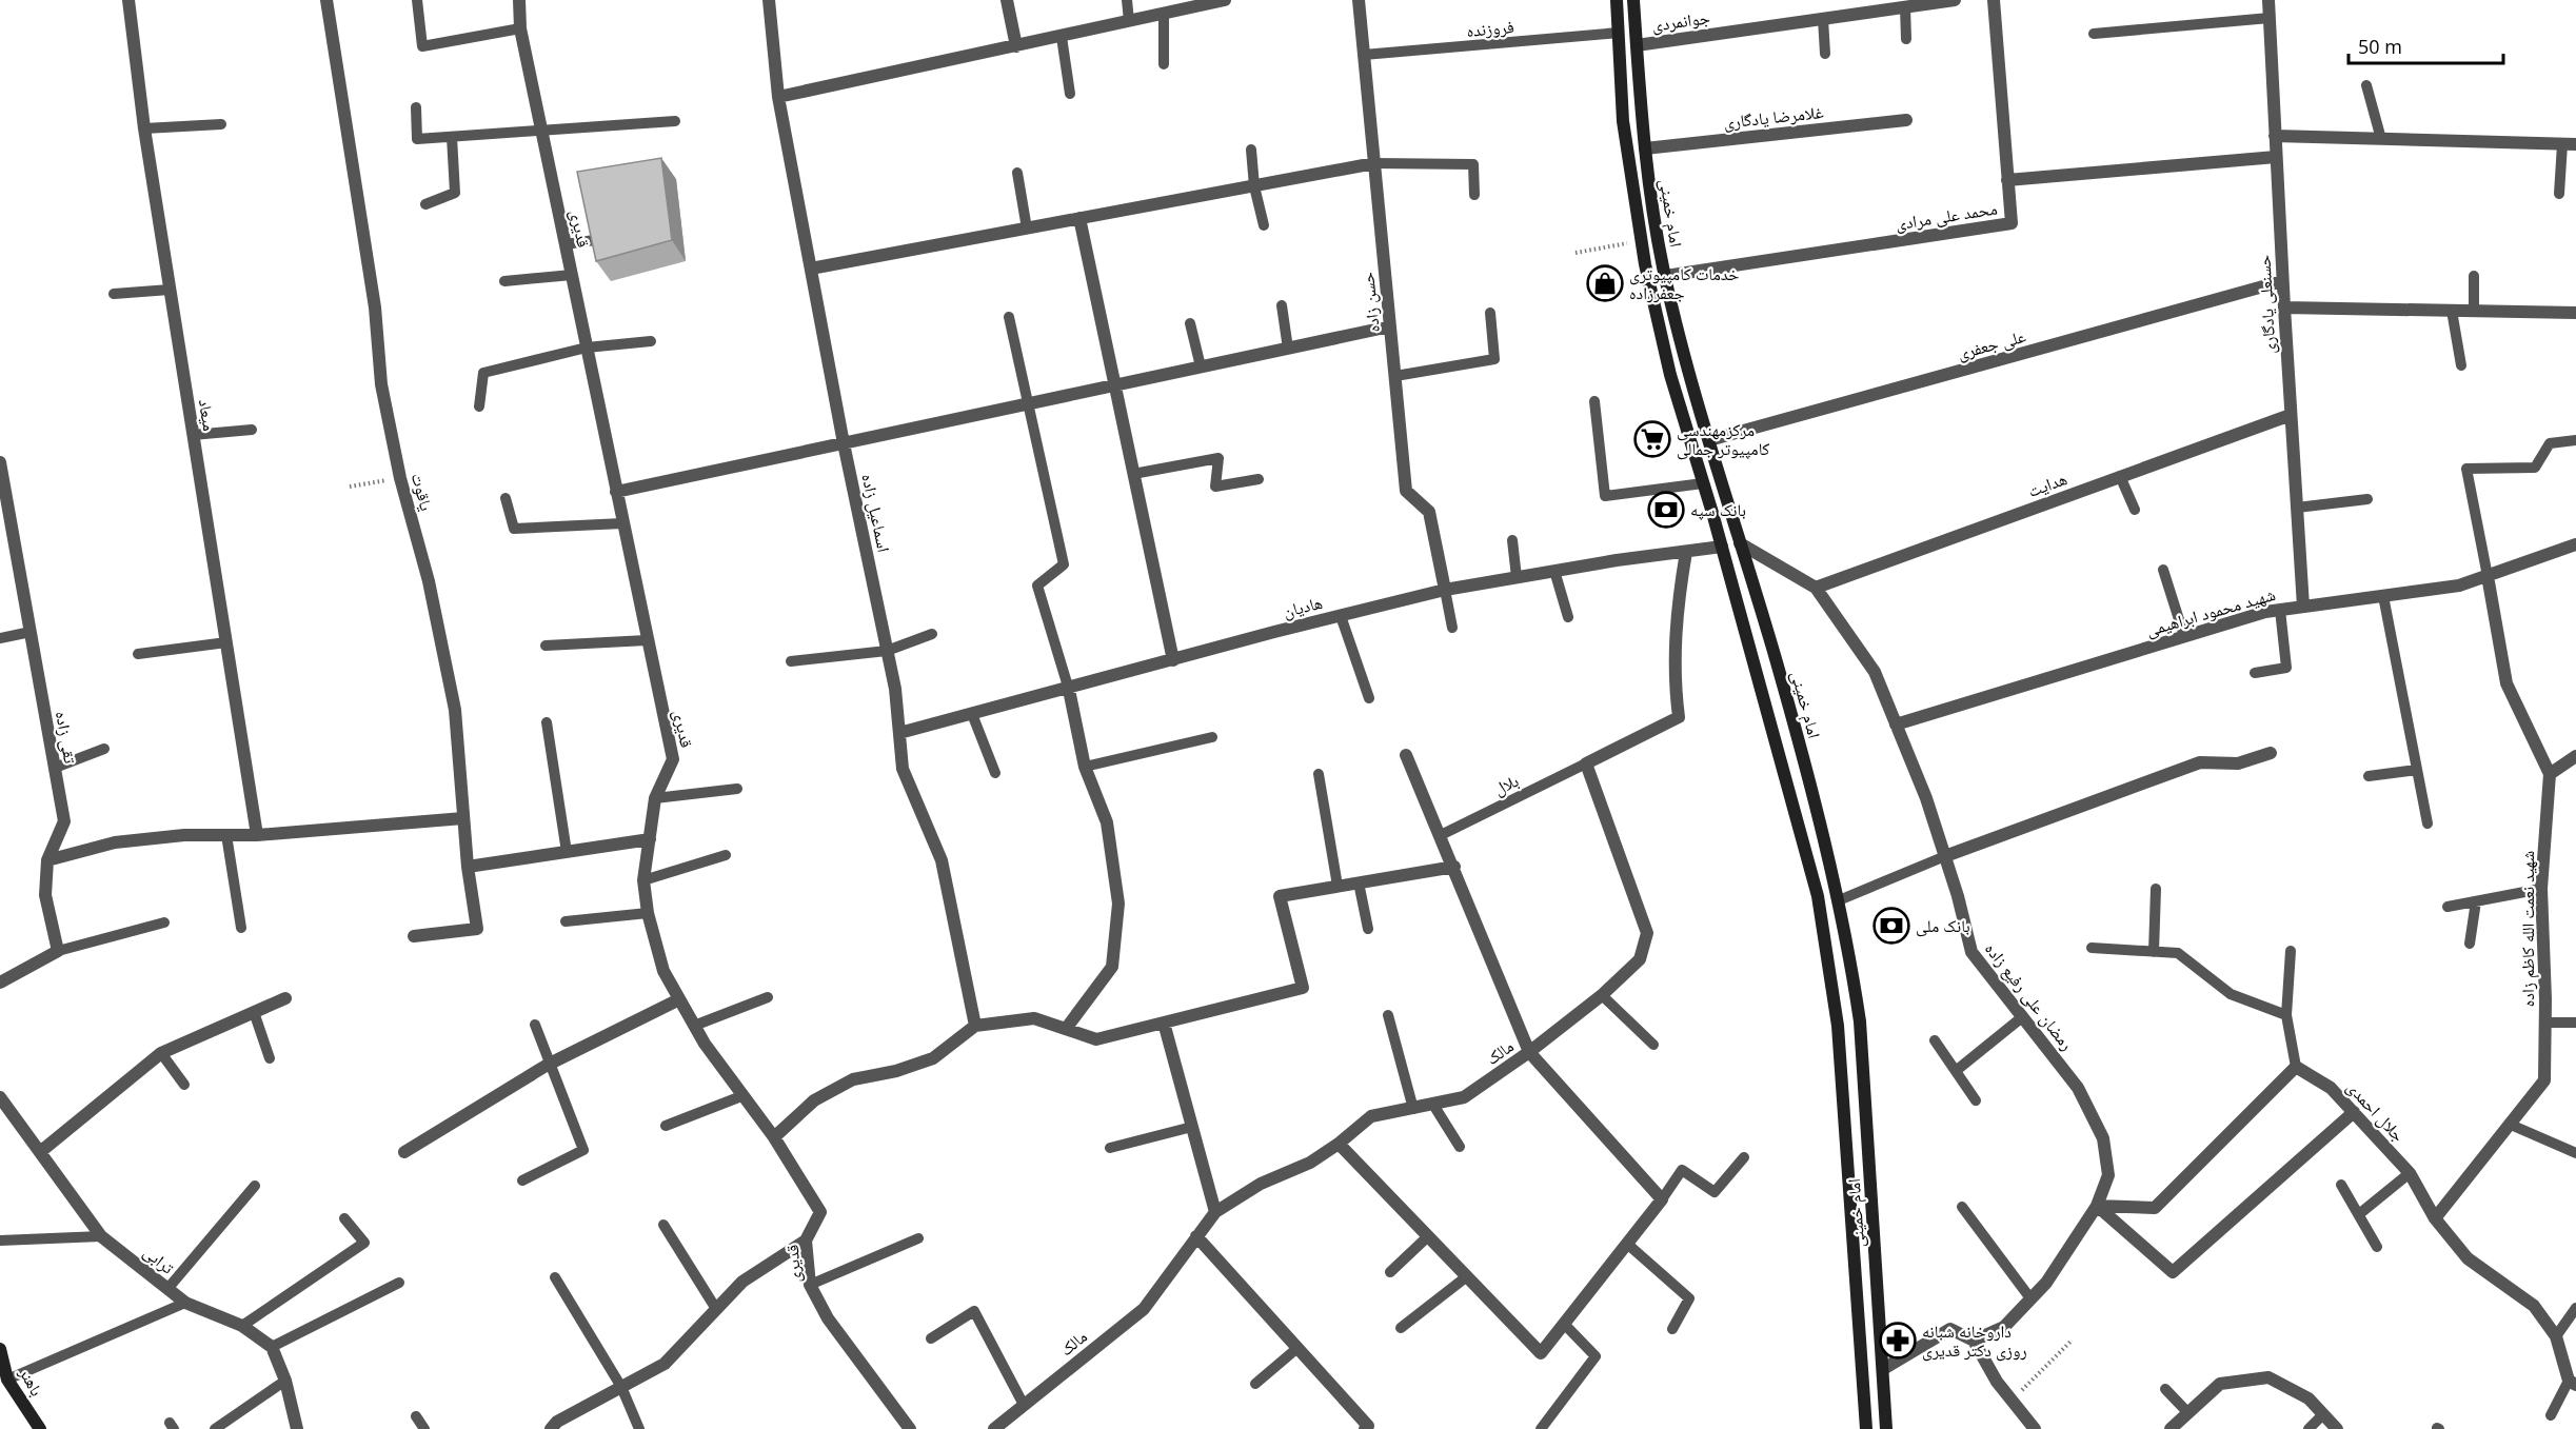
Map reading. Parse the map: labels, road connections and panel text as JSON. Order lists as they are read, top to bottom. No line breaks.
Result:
{"streets":{"main road":["امام خمینی","باهنر"],"street":["جوانمردی","غلامرضا یادگاری","محمد علی مرادی","قدیری","حسن زاده","حسنعلی یادگاری","علی جعفری","میعاد","هدایت","یاقوت","اسماعیل زاده","هادیان","شهید محمود ابراهیمی","تقی زاده","شهید نعمت الله کاظم زاده","رمضان علی رفیع زاده","مالک","جلال احمدی","ترابی"],"lane":["فروزنده","بلال"]},"crossings":[["جوانمردی","امام خمینی"],["فروزنده","امام خمینی"],["فروزنده","حسن زاده"],["غلامرضا یادگاری","امام خمینی"],["امام خمینی","محمد علی مرادی"],["امام خمینی","علی جعفری"],["امام خمینی","هادیان"],["امام خمینی","رمضان علی رفیع زاده"],["حسن زاده","هادیان"],["حسنعلی یادگاری","علی جعفری"],["حسنعلی یادگاری","هدایت"],["حسنعلی یادگاری","شهید محمود ابراهیمی"],["هدایت","رمضان علی رفیع زاده"],["اسماعیل زاده","هادیان"],["شهید محمود ابراهیمی","شهید نعمت الله کاظم زاده"],["شهید محمود ابراهیمی","رمضان علی رفیع زاده"],["بلال","مالک"],["شهید نعمت الله کاظم زاده","جلال احمدی"]],"places":{"shop":["خدمات کامپیوتری جعفرزاده"],"supermarket":["مرکزمهندسی کامپیوتر جمالی"],"bank":["بانک سپه","بانک ملی"],"pharmacy":["داروخانه شبانه روزی دکتر قدیری"]},"scale_bar":"50 m"}
